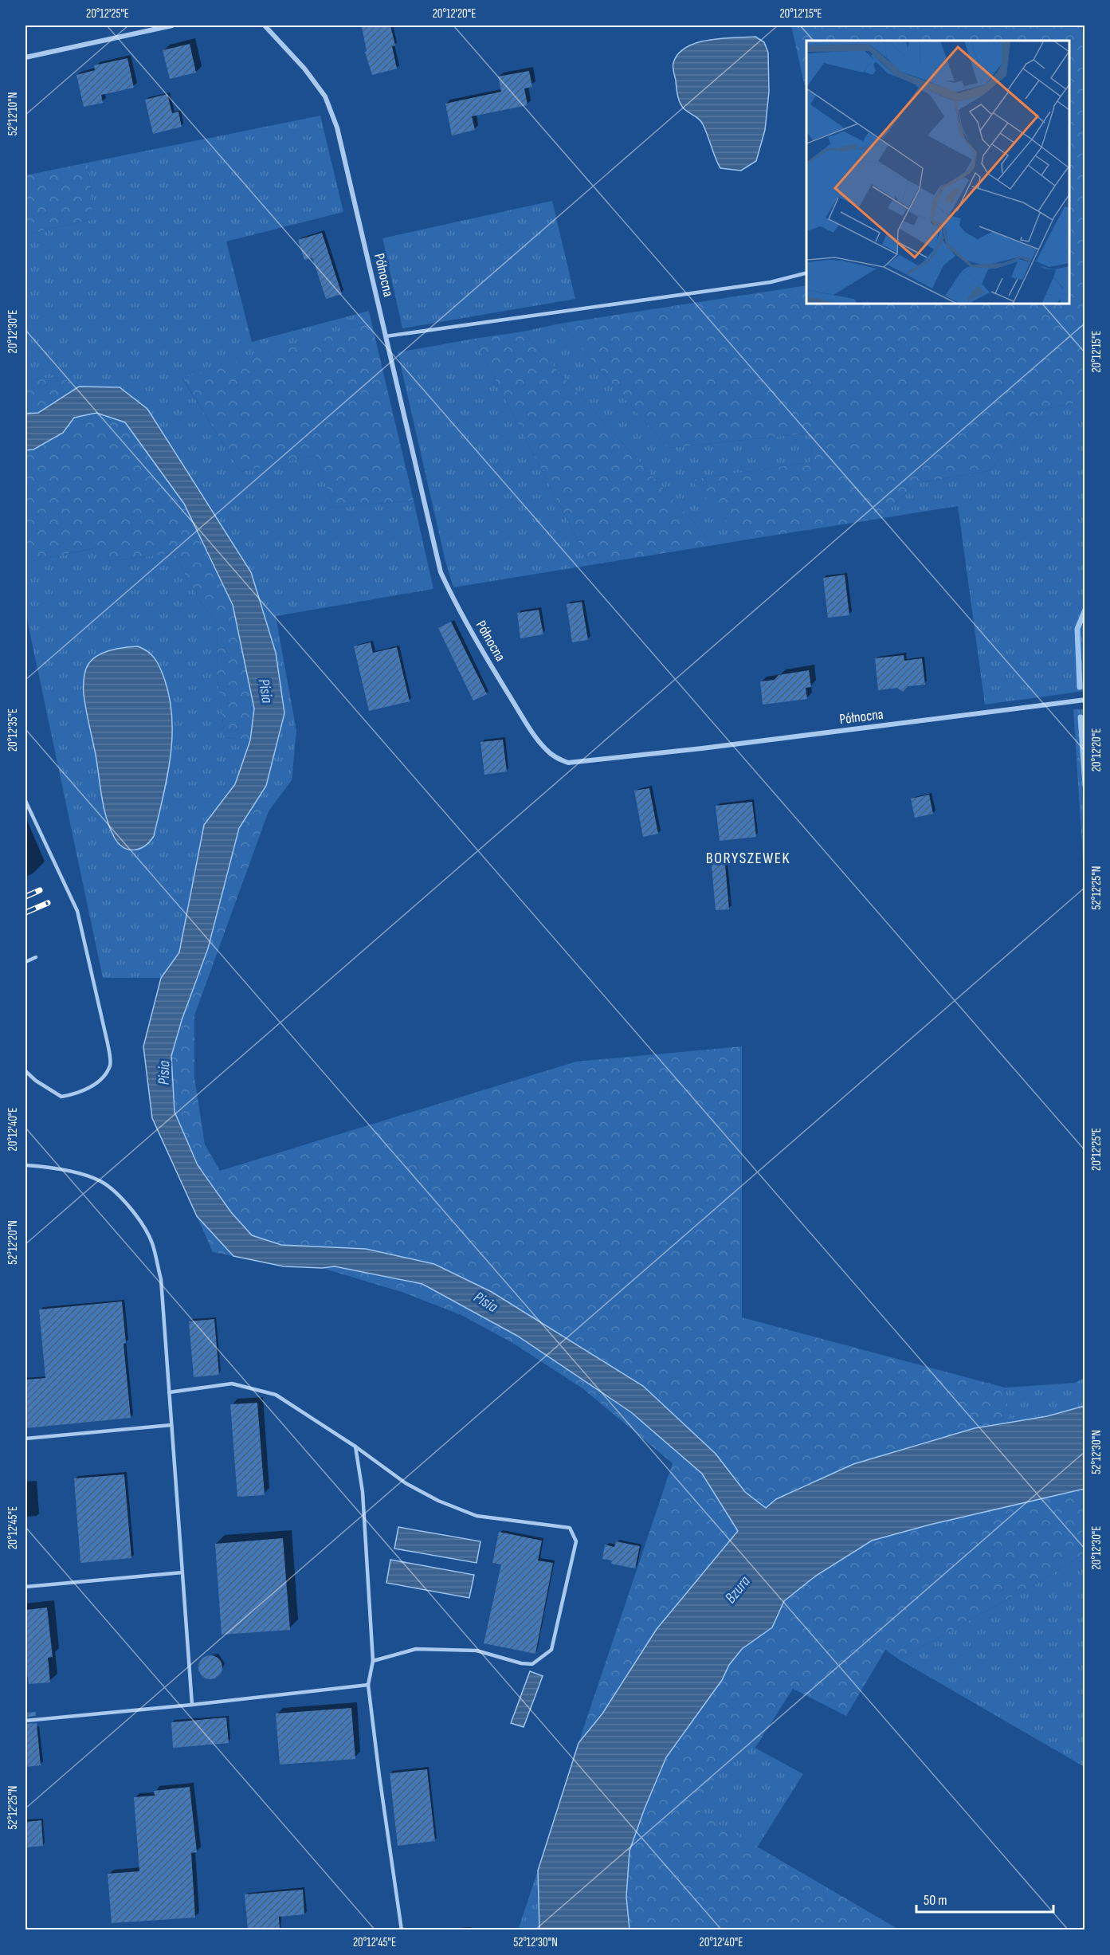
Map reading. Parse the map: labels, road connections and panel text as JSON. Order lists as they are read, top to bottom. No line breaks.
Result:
{"streets":{"street":["Północna"]},"districts":["BORYSZEWEK"],"water":["Pisia","Bzura"],"scale_bar":"50 m","coordinates":["20°12'25\"E","20°12'20\"E","20°12'15\"E","52°12'10\"N","20°12'30\"E","20°12'35\"E","52°12'25\"N","20°12'40\"E","52°12'20\"N","52°12'30\"N","20°12'45\"E"]}
